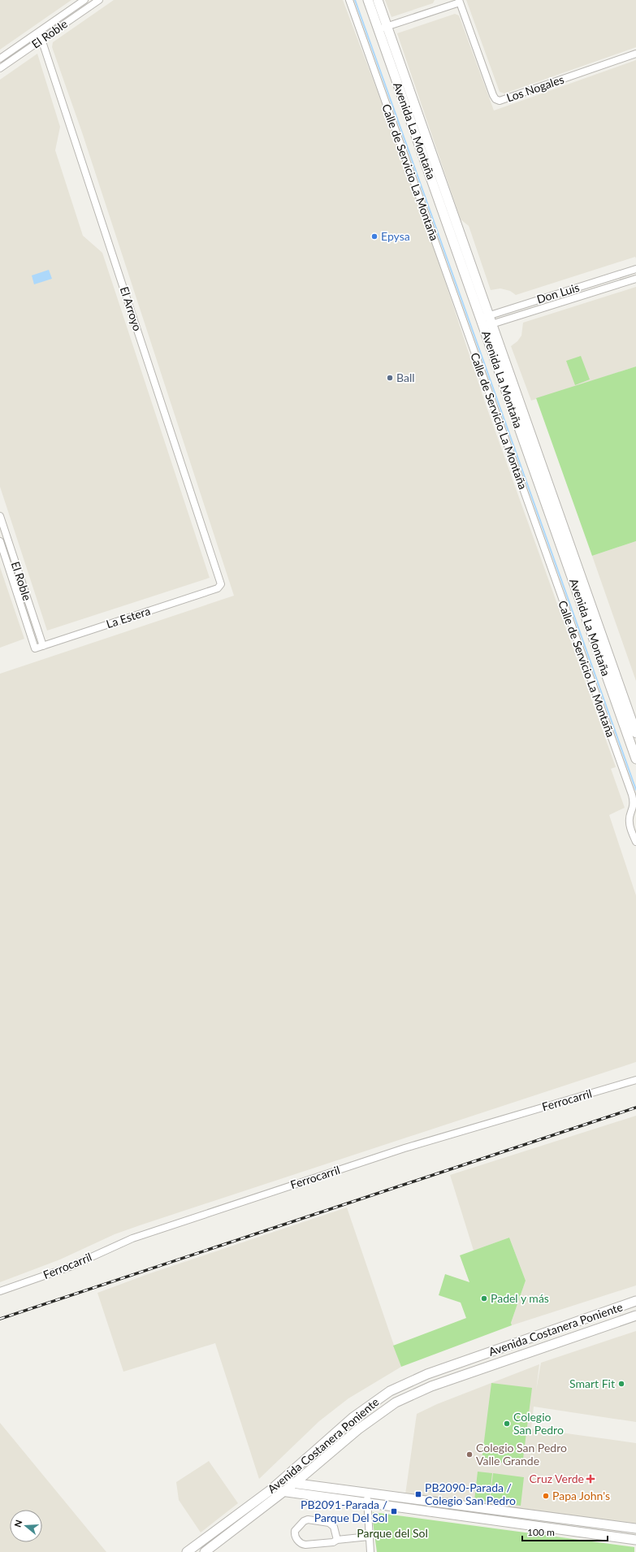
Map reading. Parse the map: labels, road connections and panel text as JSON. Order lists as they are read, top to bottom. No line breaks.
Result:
{"streets":{"street":["El Roble","Los Nogales","Avenida La Montaña","Calle de Servicio La Montaña","Don Luis","El Arroyo","La Estera","Ferrocarril","Avenida Costanera Poniente"]},"crossings":[["El Roble","El Arroyo"],["El Roble","La Estera"],["Los Nogales","Avenida La Montaña"],["Avenida La Montaña","Don Luis"],["El Arroyo","La Estera"]],"parks":["Parque del Sol"],"places":{"other":["Epysa","Ball","Padel y más","Smart Fit","Colegio San Pedro","Colegio San Pedro Valle Grande","Papa John's"],"health":["Cruz Verde"],"transit":["PB2090-Parada / Colegio San Pedro","PB2091-Parada / Parque Del Sol"]},"scale_bar":"100 m","north":"left"}
